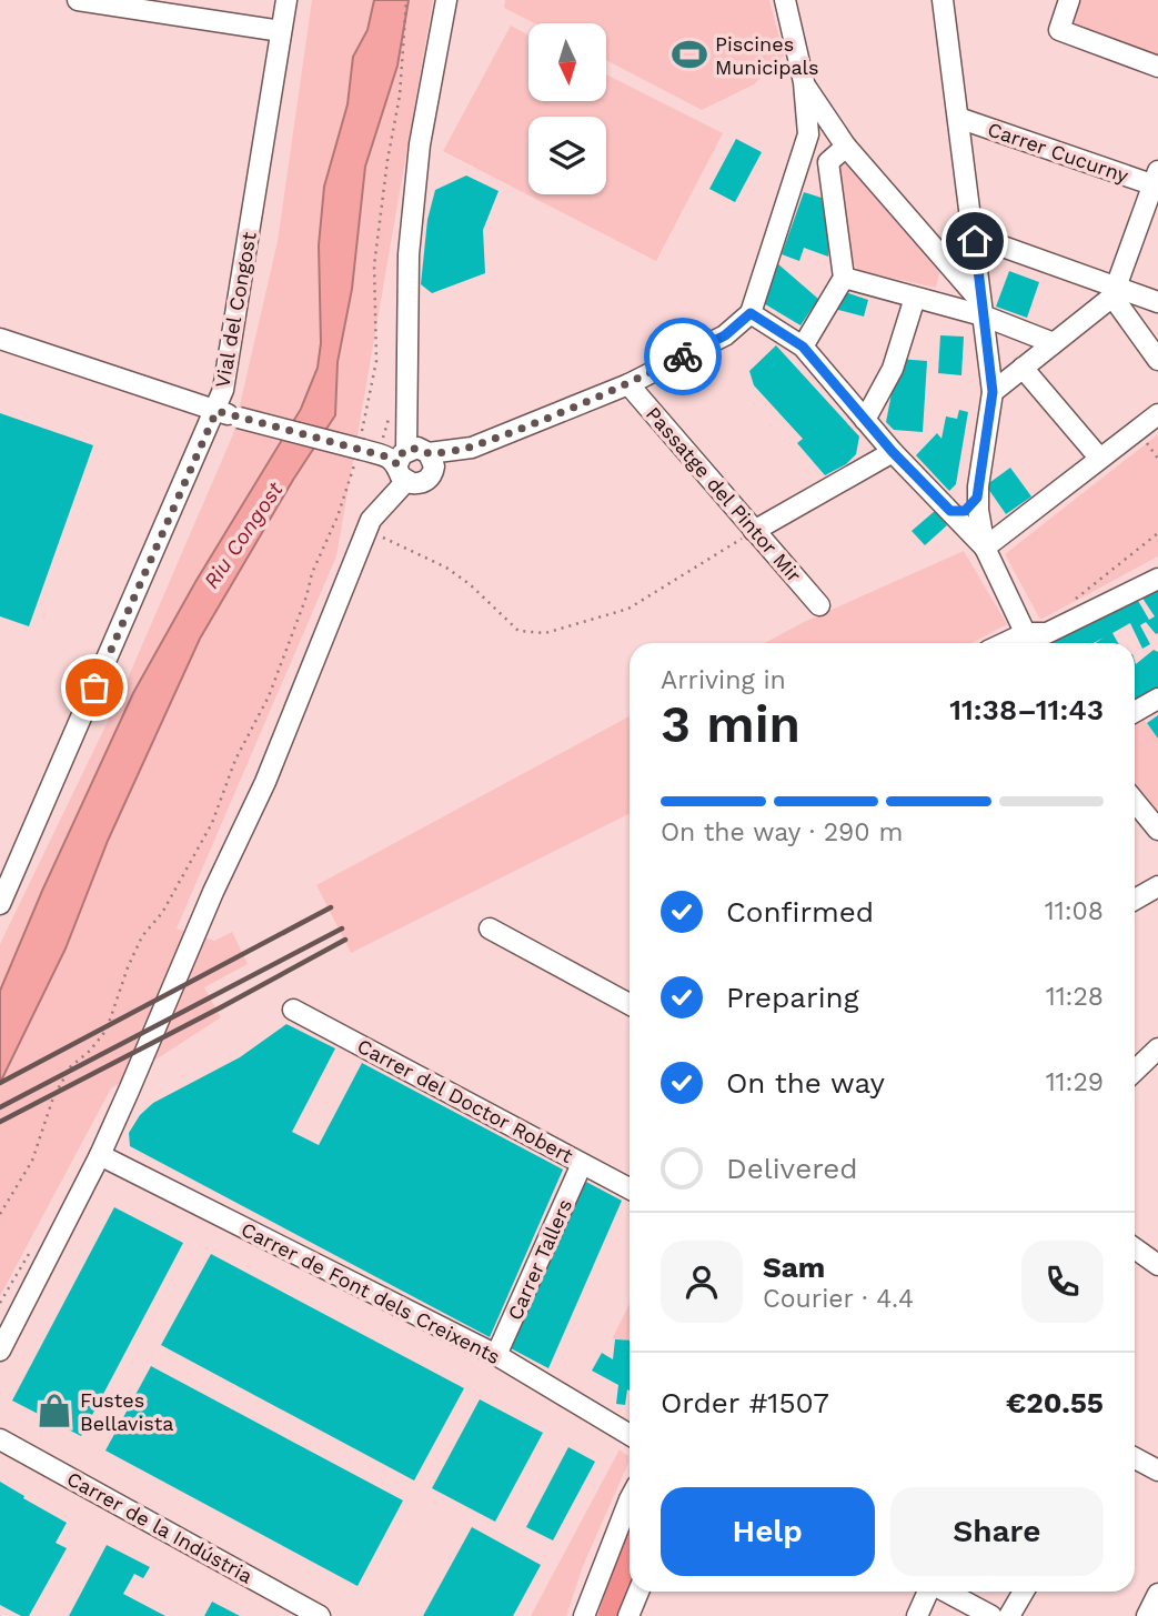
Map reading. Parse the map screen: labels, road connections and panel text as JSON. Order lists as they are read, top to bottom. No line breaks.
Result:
{"streets":{"street":["Carrer Cucurny","Vial del Congost","Passatge del Pintor Mir","Carrer del Doctor Robert","Carrer Tallers","Carrer de Font dels Creixents","Carrer de la Indústria"]},"crossings":[["Carrer del Doctor Robert","Carrer Tallers"],["Carrer Tallers","Carrer de Font dels Creixents"]],"water":["Riu Congost"],"places":{"sports":["Piscines Municipals"],"shop":["Fustes Bellavista"]},"north":"bottom","page":{"heading":["3 min","Arriving in","11:38–11:43"],"panel":["Sam","Courier · 4.4","Order #1507","€20.55"],"bar":"On the way · 290 m","list":[["Confirmed","11:08"],["Preparing","11:28"],["On the way","11:29"],"Delivered"],"buttons":["Help","Share"]}}
